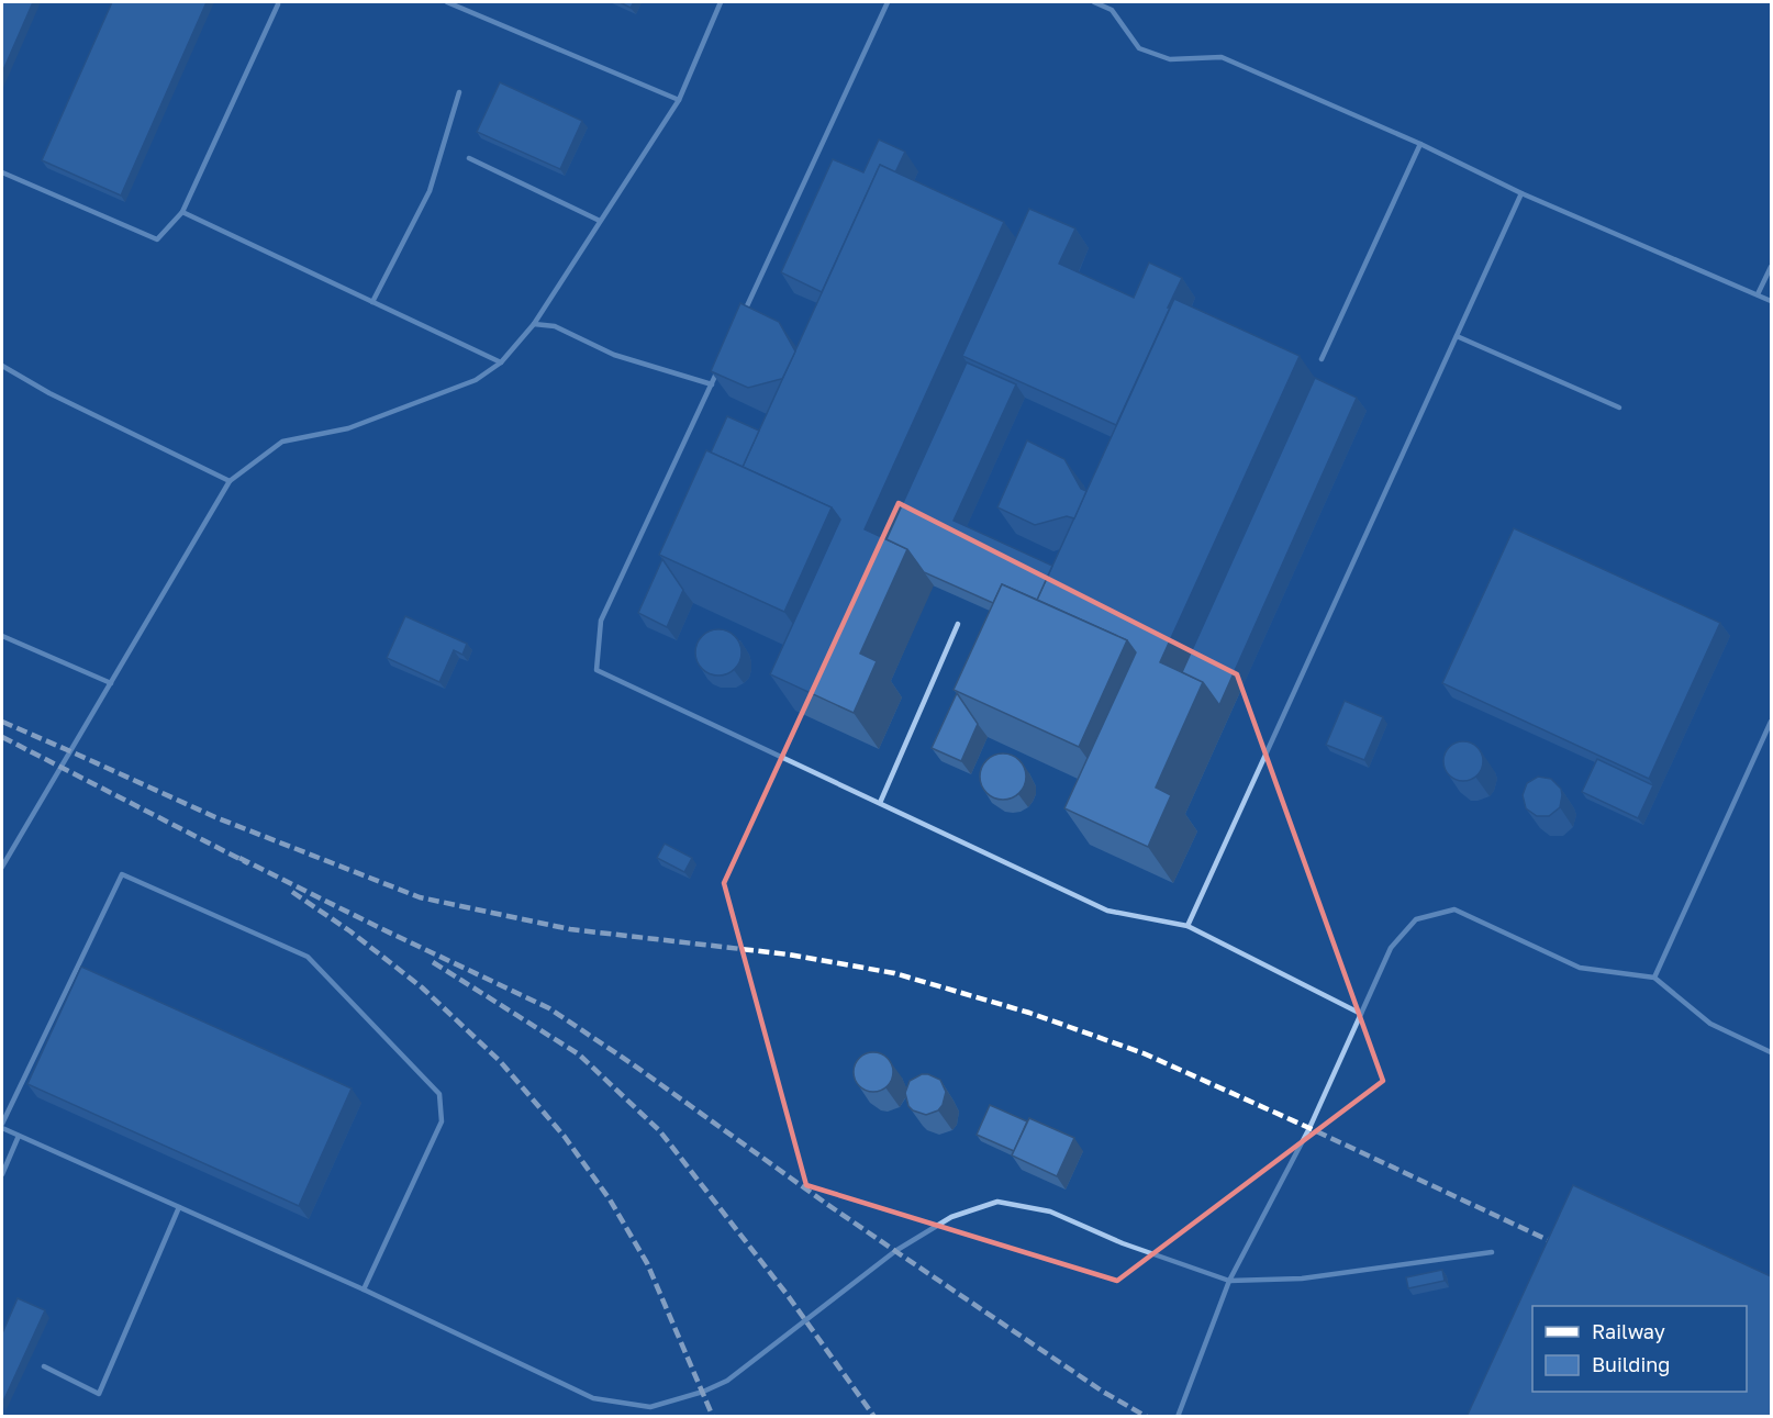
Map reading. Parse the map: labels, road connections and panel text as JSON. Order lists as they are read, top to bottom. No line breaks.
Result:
{"legend":["Railway","Building"]}
